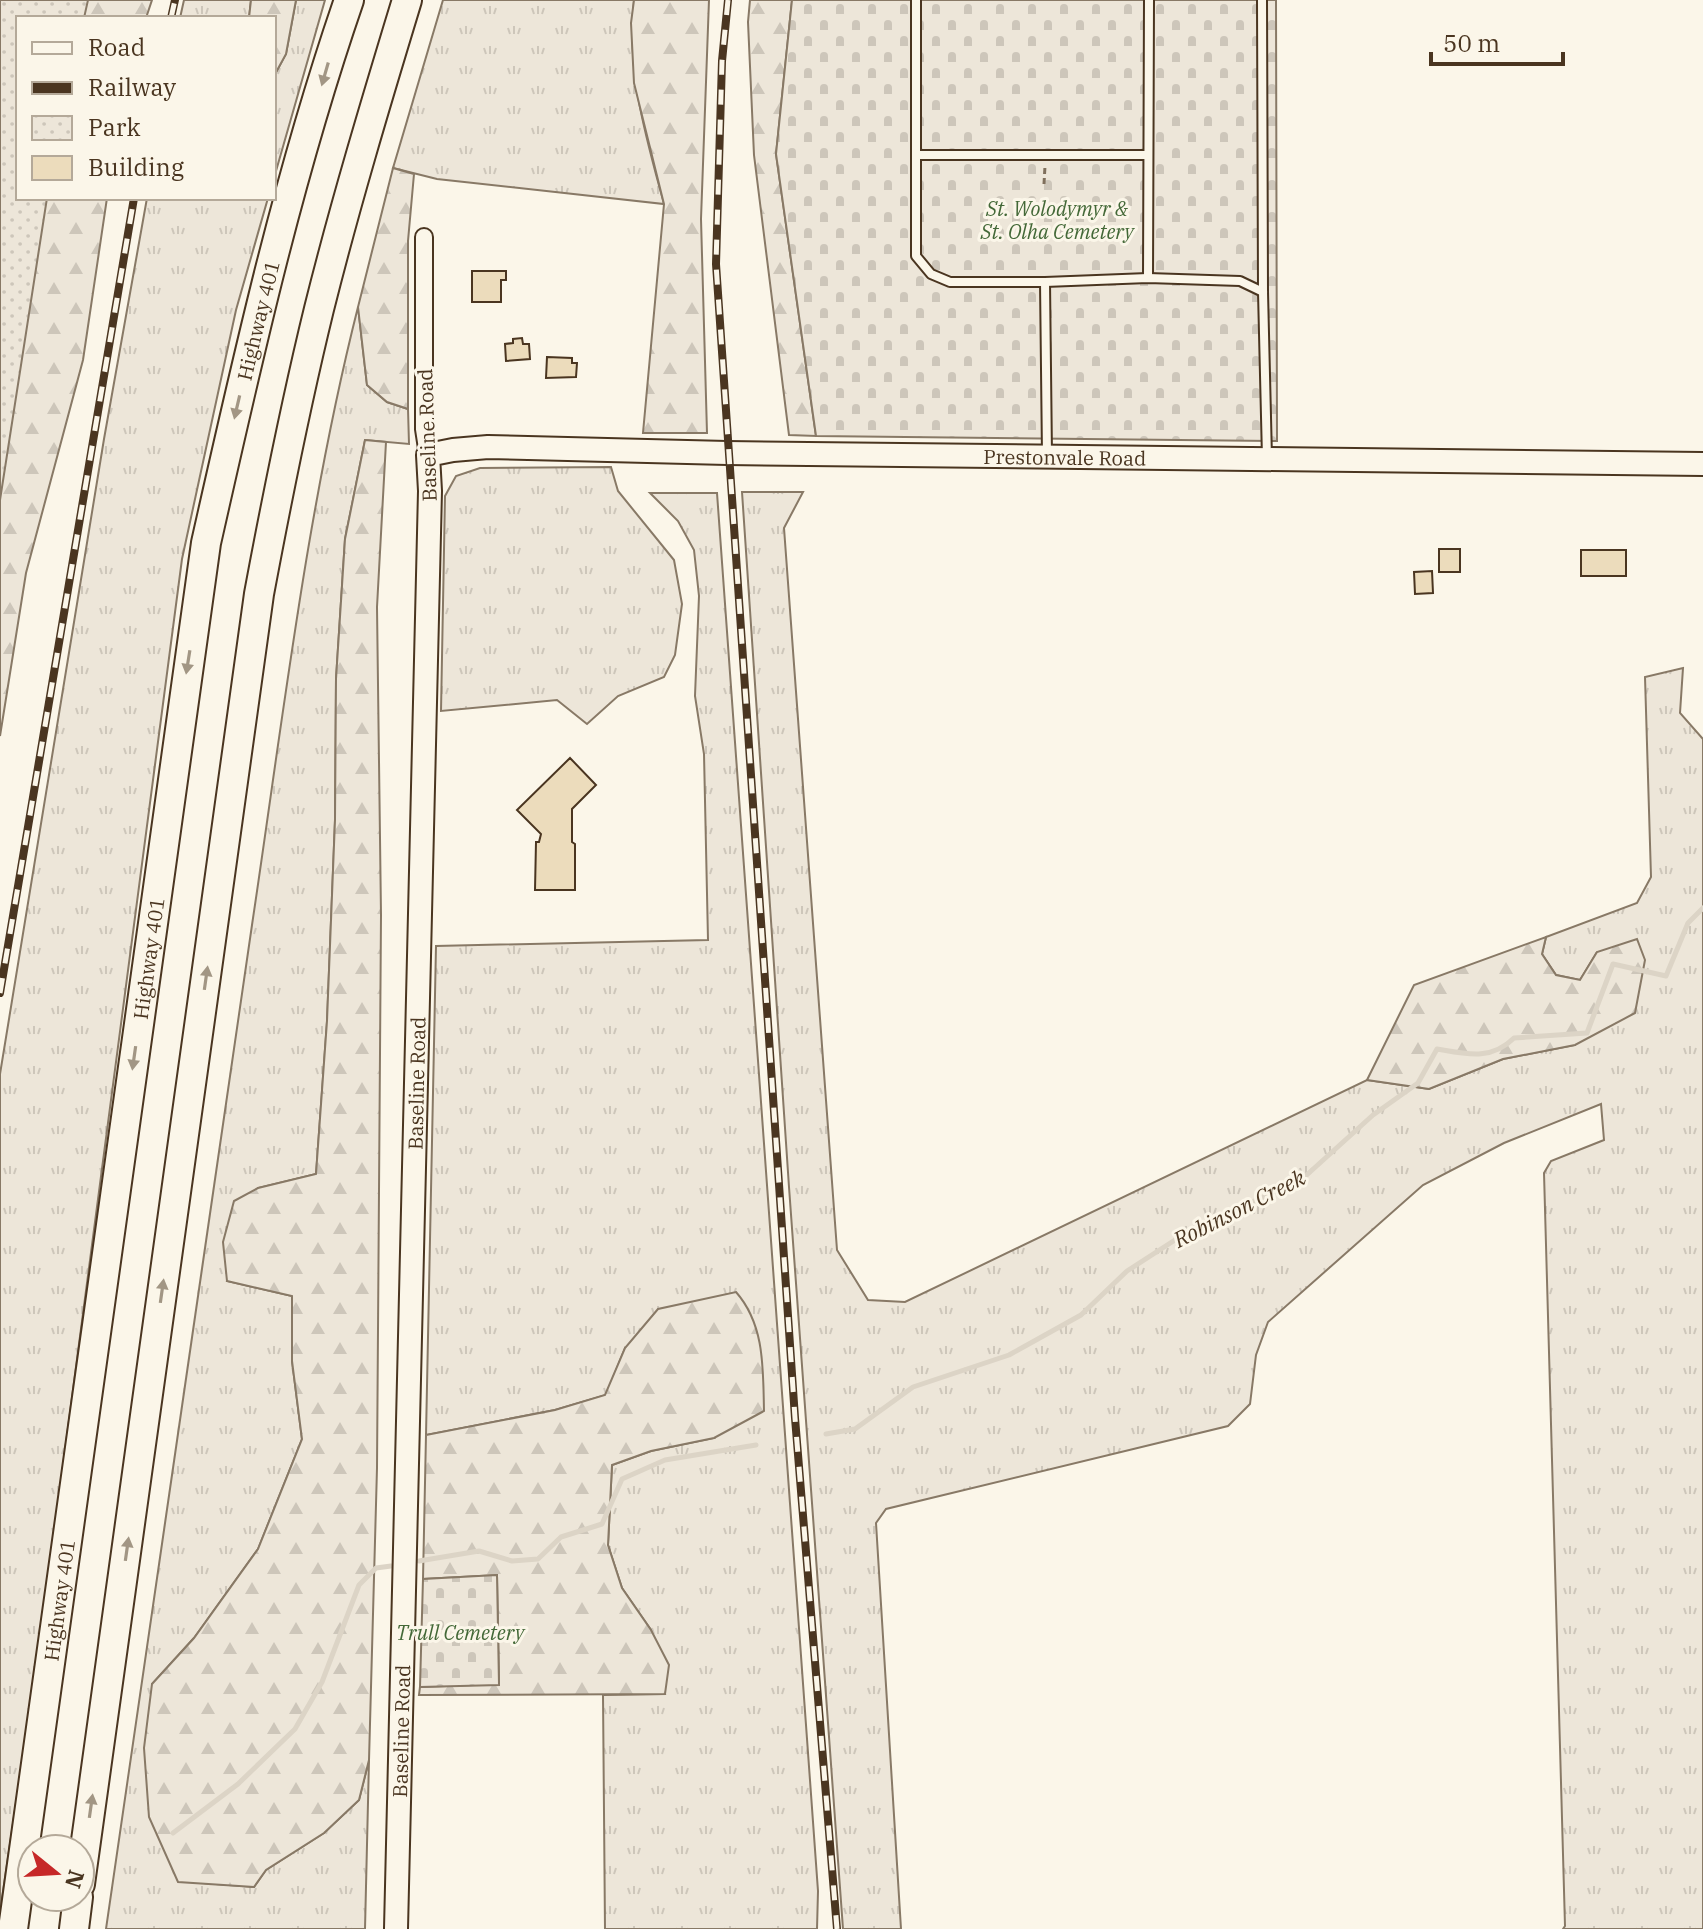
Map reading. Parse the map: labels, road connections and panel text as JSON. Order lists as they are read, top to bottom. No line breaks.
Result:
{"streets":{"highway":["Highway 401"],"street":["Baseline Road","Prestonvale Road"]},"crossings":[["Baseline Road","Prestonvale Road"]],"water":["Robinson Creek"],"parks":["St. Wolodymyr & St. Olha Cemetery","Trull Cemetery"],"legend":["Road","Railway","Park","Building"],"scale_bar":"50 m","north":"right"}
